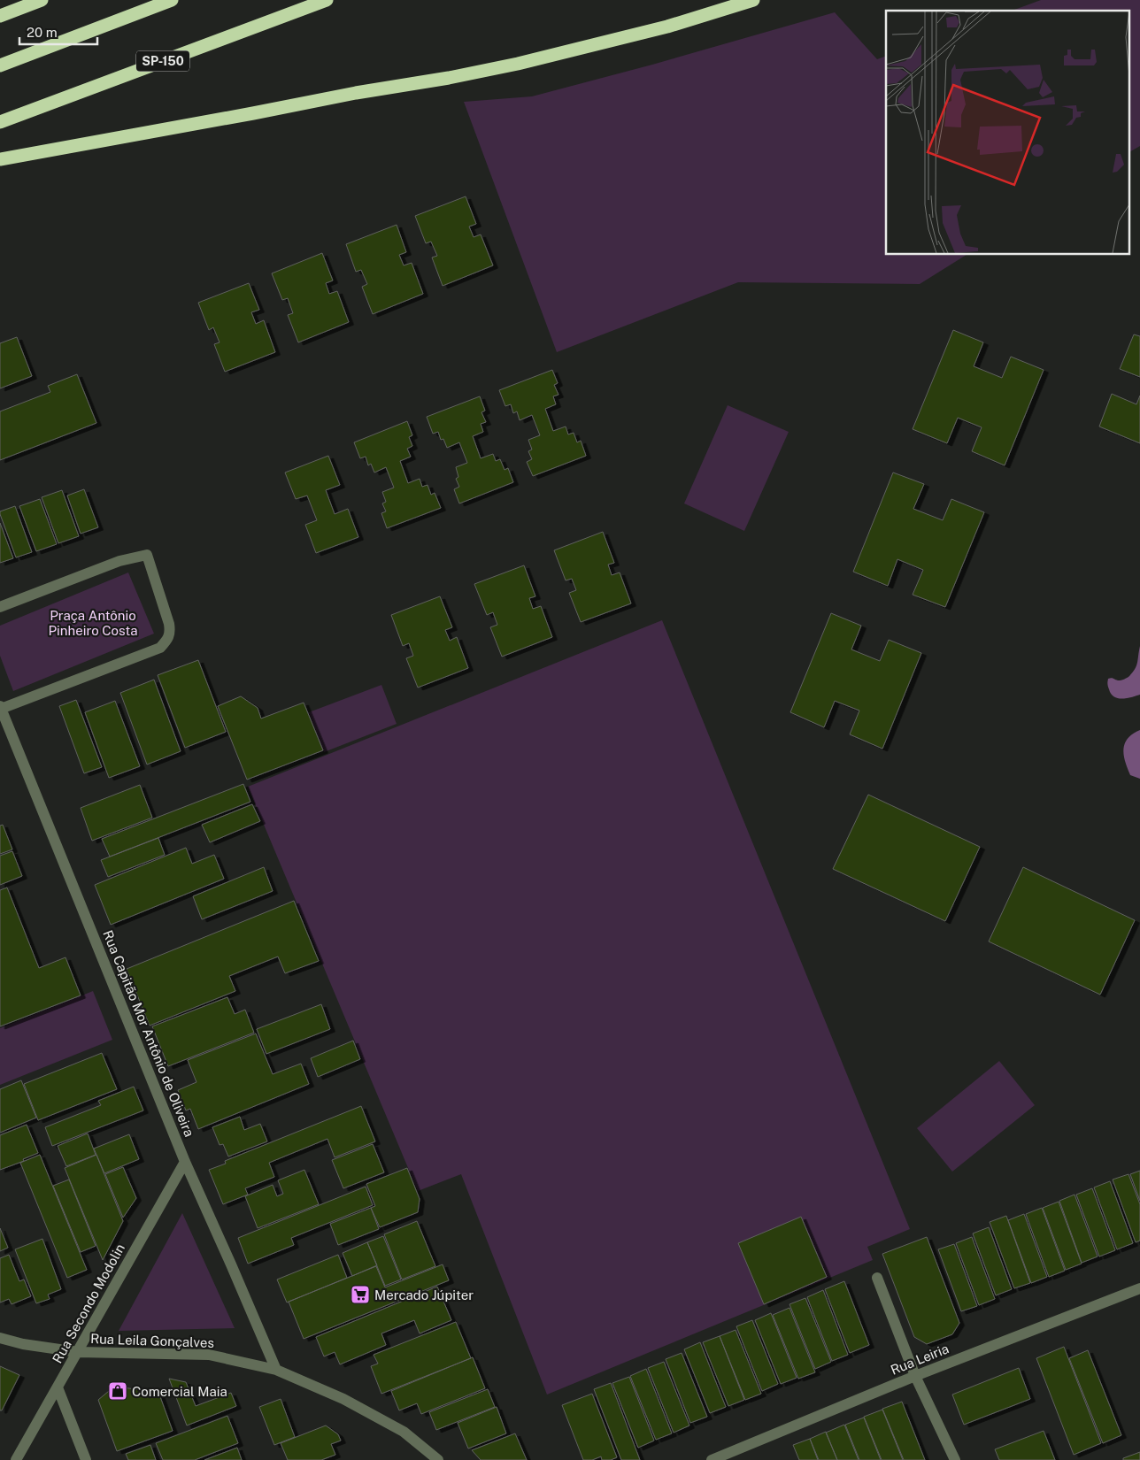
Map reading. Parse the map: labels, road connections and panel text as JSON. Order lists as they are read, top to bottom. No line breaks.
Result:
{"streets":{"highway":["SP-150"],"street":["Rua Capitão Mor Antônio de Oliveira","Rua Secondo Modolin","Rua Leila Gonçalves","Rua Leiria"]},"crossings":[["Rua Capitão Mor Antônio de Oliveira","Rua Secondo Modolin"],["Rua Capitão Mor Antônio de Oliveira","Rua Leila Gonçalves"],["Rua Secondo Modolin","Rua Leila Gonçalves"]],"parks":["Praça Antônio Pinheiro Costa"],"places":{"supermarket":["Mercado Júpiter"],"shop":["Comercial Maia"]},"scale_bar":"20 m"}
